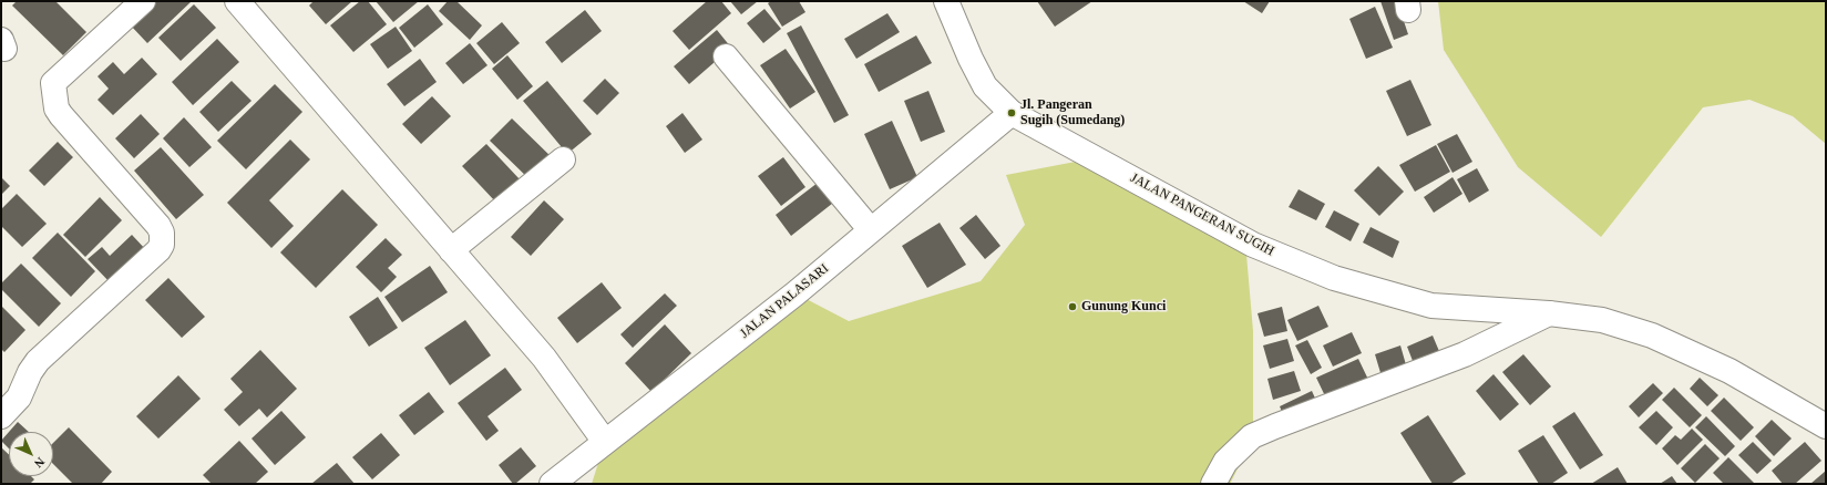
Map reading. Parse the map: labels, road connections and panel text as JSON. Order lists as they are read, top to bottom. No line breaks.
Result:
{"streets":{"main road":["JALAN PANGERAN SUGIH","JALAN PALASARI"]},"crossings":[["JALAN PANGERAN SUGIH","JALAN PALASARI"]],"places":["Jl. Pangeran Sugih (Sumedang)","Gunung Kunci"],"north":"bottom right"}
